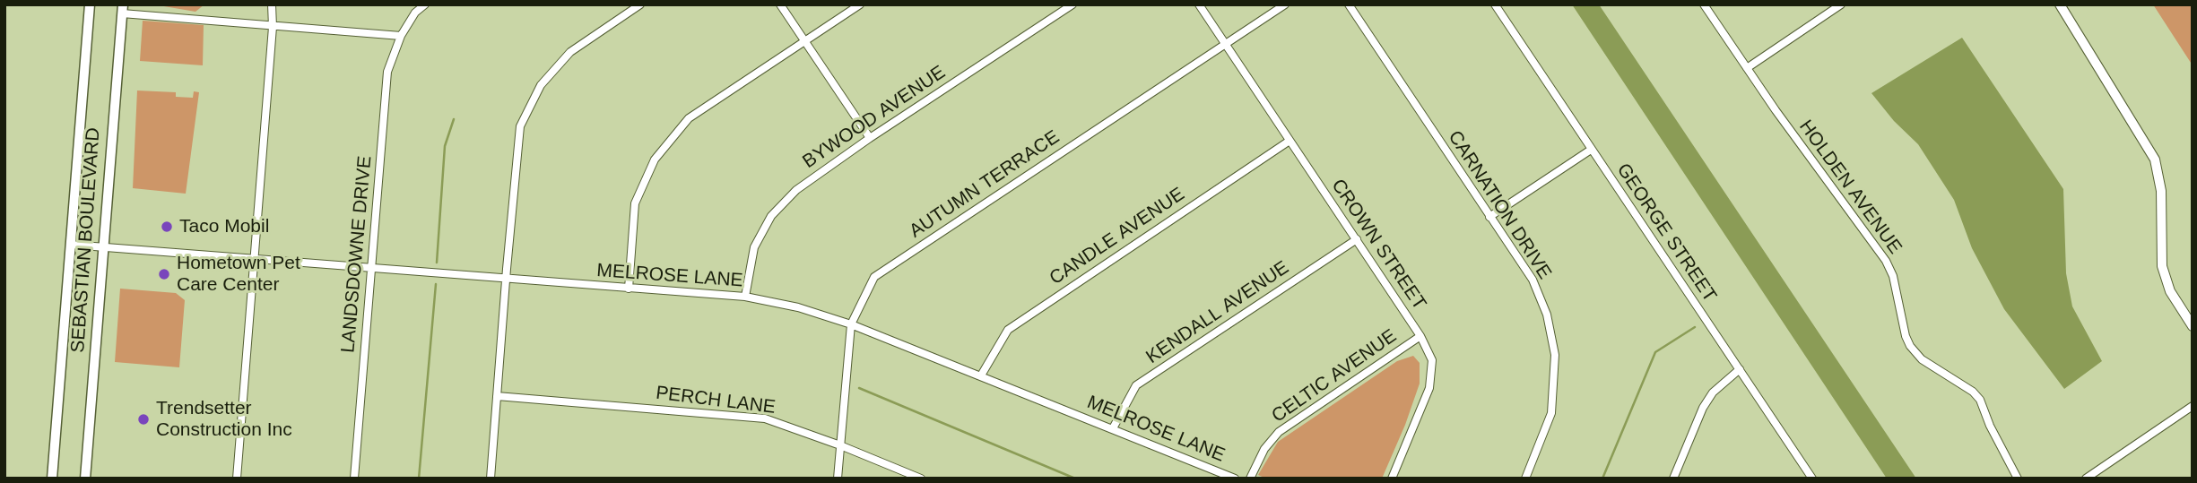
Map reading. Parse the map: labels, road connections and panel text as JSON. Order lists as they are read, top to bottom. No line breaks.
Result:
{"streets":{"main road":["SEBASTIAN BOULEVARD"],"street":["BYWOOD AVENUE","AUTUMN TERRACE","HOLDEN AVENUE","CARNATION DRIVE","GEORGE STREET","CANDLE AVENUE","CROWN STREET","LANDSDOWNE DRIVE","MELROSE LANE","KENDALL AVENUE","CELTIC AVENUE","PERCH LANE"]},"crossings":[["BYWOOD AVENUE","MELROSE LANE"],["AUTUMN TERRACE","CROWN STREET"],["AUTUMN TERRACE","MELROSE LANE"],["AUTUMN TERRACE","PERCH LANE"],["CANDLE AVENUE","CROWN STREET"],["CANDLE AVENUE","MELROSE LANE"],["SEBASTIAN BOULEVARD","MELROSE LANE"],["CROWN STREET","KENDALL AVENUE"],["CROWN STREET","CELTIC AVENUE"],["LANDSDOWNE DRIVE","MELROSE LANE"],["MELROSE LANE","KENDALL AVENUE"]],"places":["Taco Mobil","Hometown Pet Care Center","Trendsetter Construction Inc"]}
